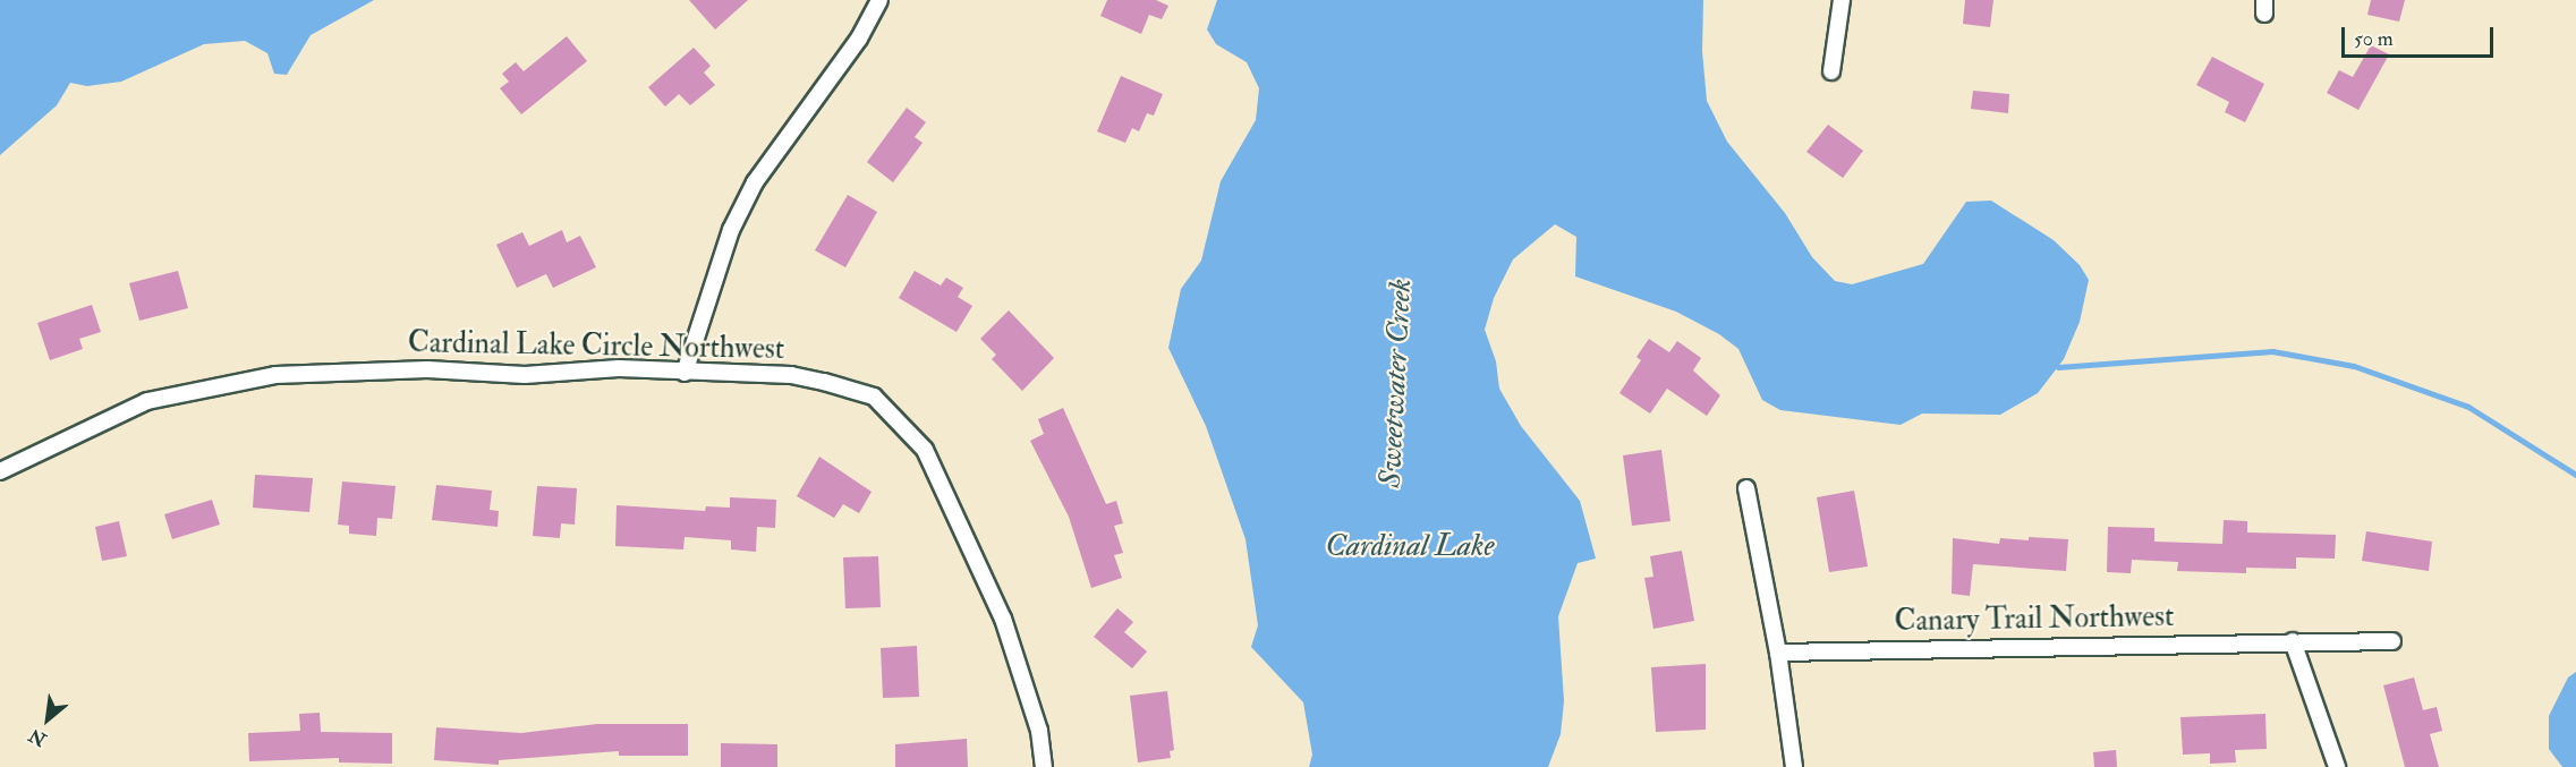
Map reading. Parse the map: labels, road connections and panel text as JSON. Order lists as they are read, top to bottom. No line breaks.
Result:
{"streets":{"street":["Cardinal Lake Circle Northwest","Canary Trail Northwest"]},"water":["Sweetwater Creek","Cardinal Lake"],"scale_bar":"50 m","north":"bottom left"}
